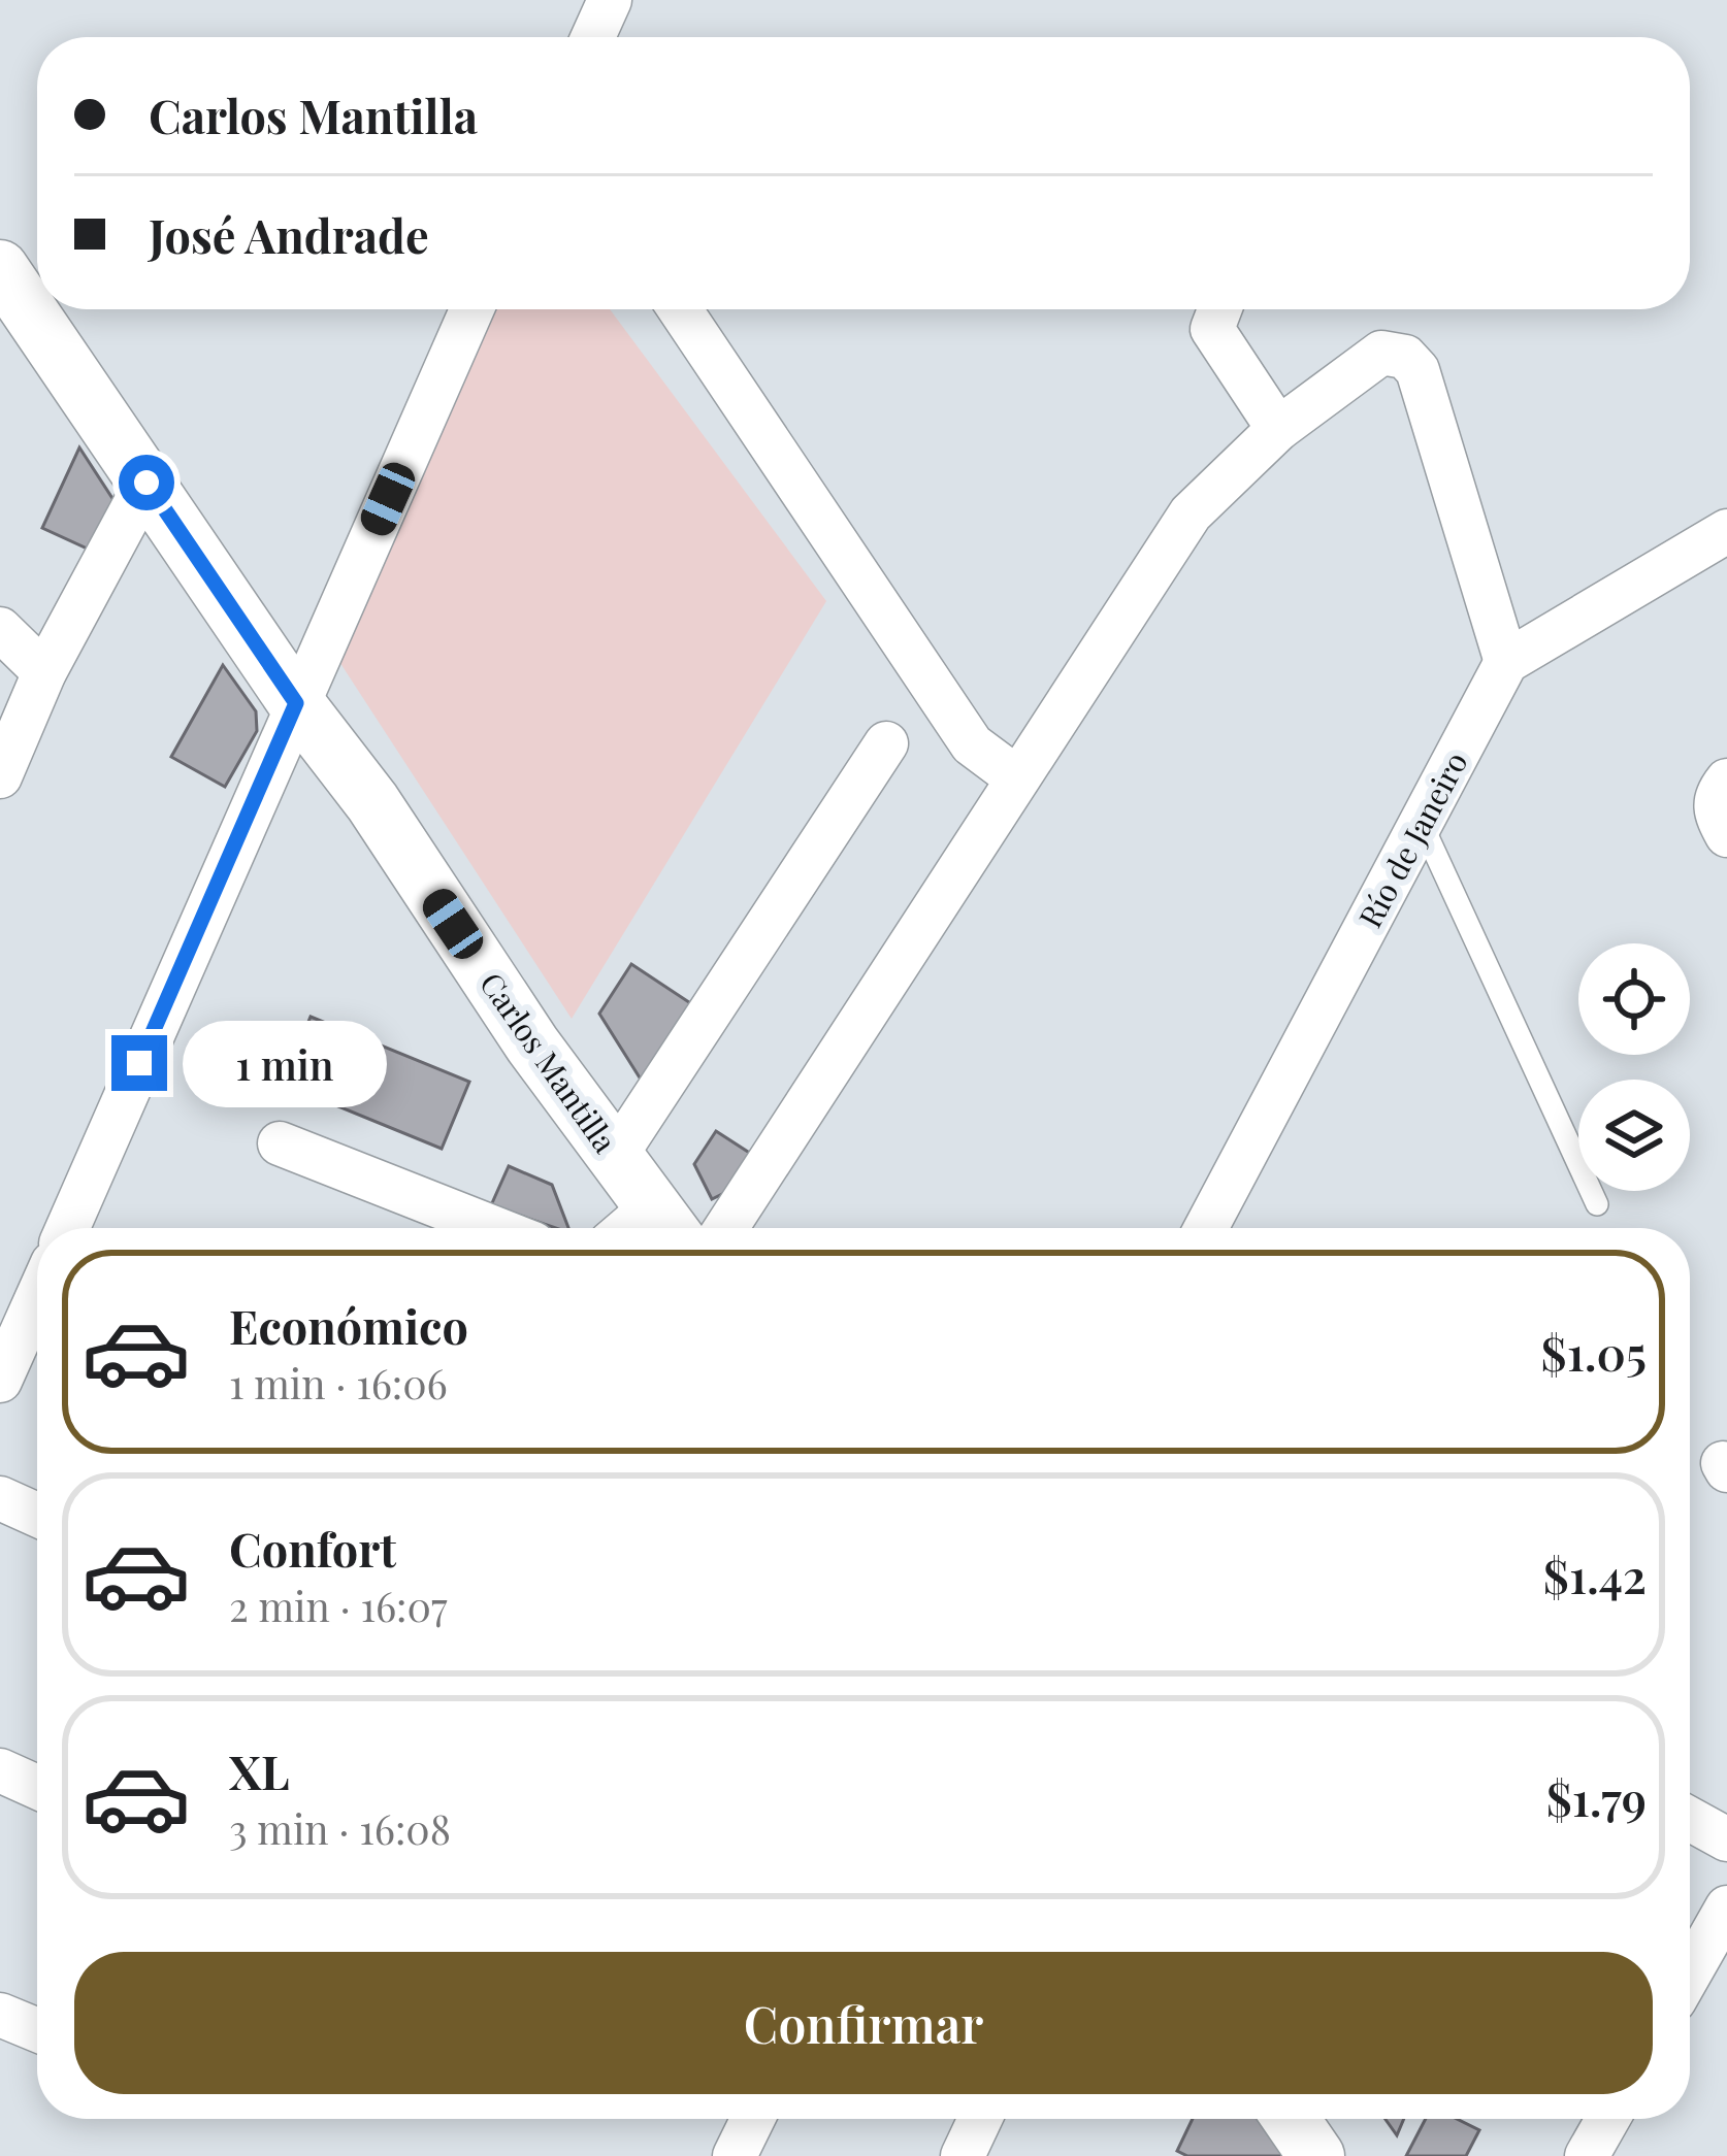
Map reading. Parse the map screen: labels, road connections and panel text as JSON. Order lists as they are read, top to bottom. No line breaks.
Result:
{"streets":{"street":["Río de Janeiro","Carlos Mantilla"]},"page":{"banner":["Carlos Mantilla","José Andrade"],"bubble":"1 min","list":[{"name":"Económico","note":"1 min · 16:06","value":"$1.05"},{"name":"Confort","note":"2 min · 16:07","value":"$1.42"},{"name":"XL","note":"3 min · 16:08","value":"$1.79"}],"buttons":"Confirmar"}}
